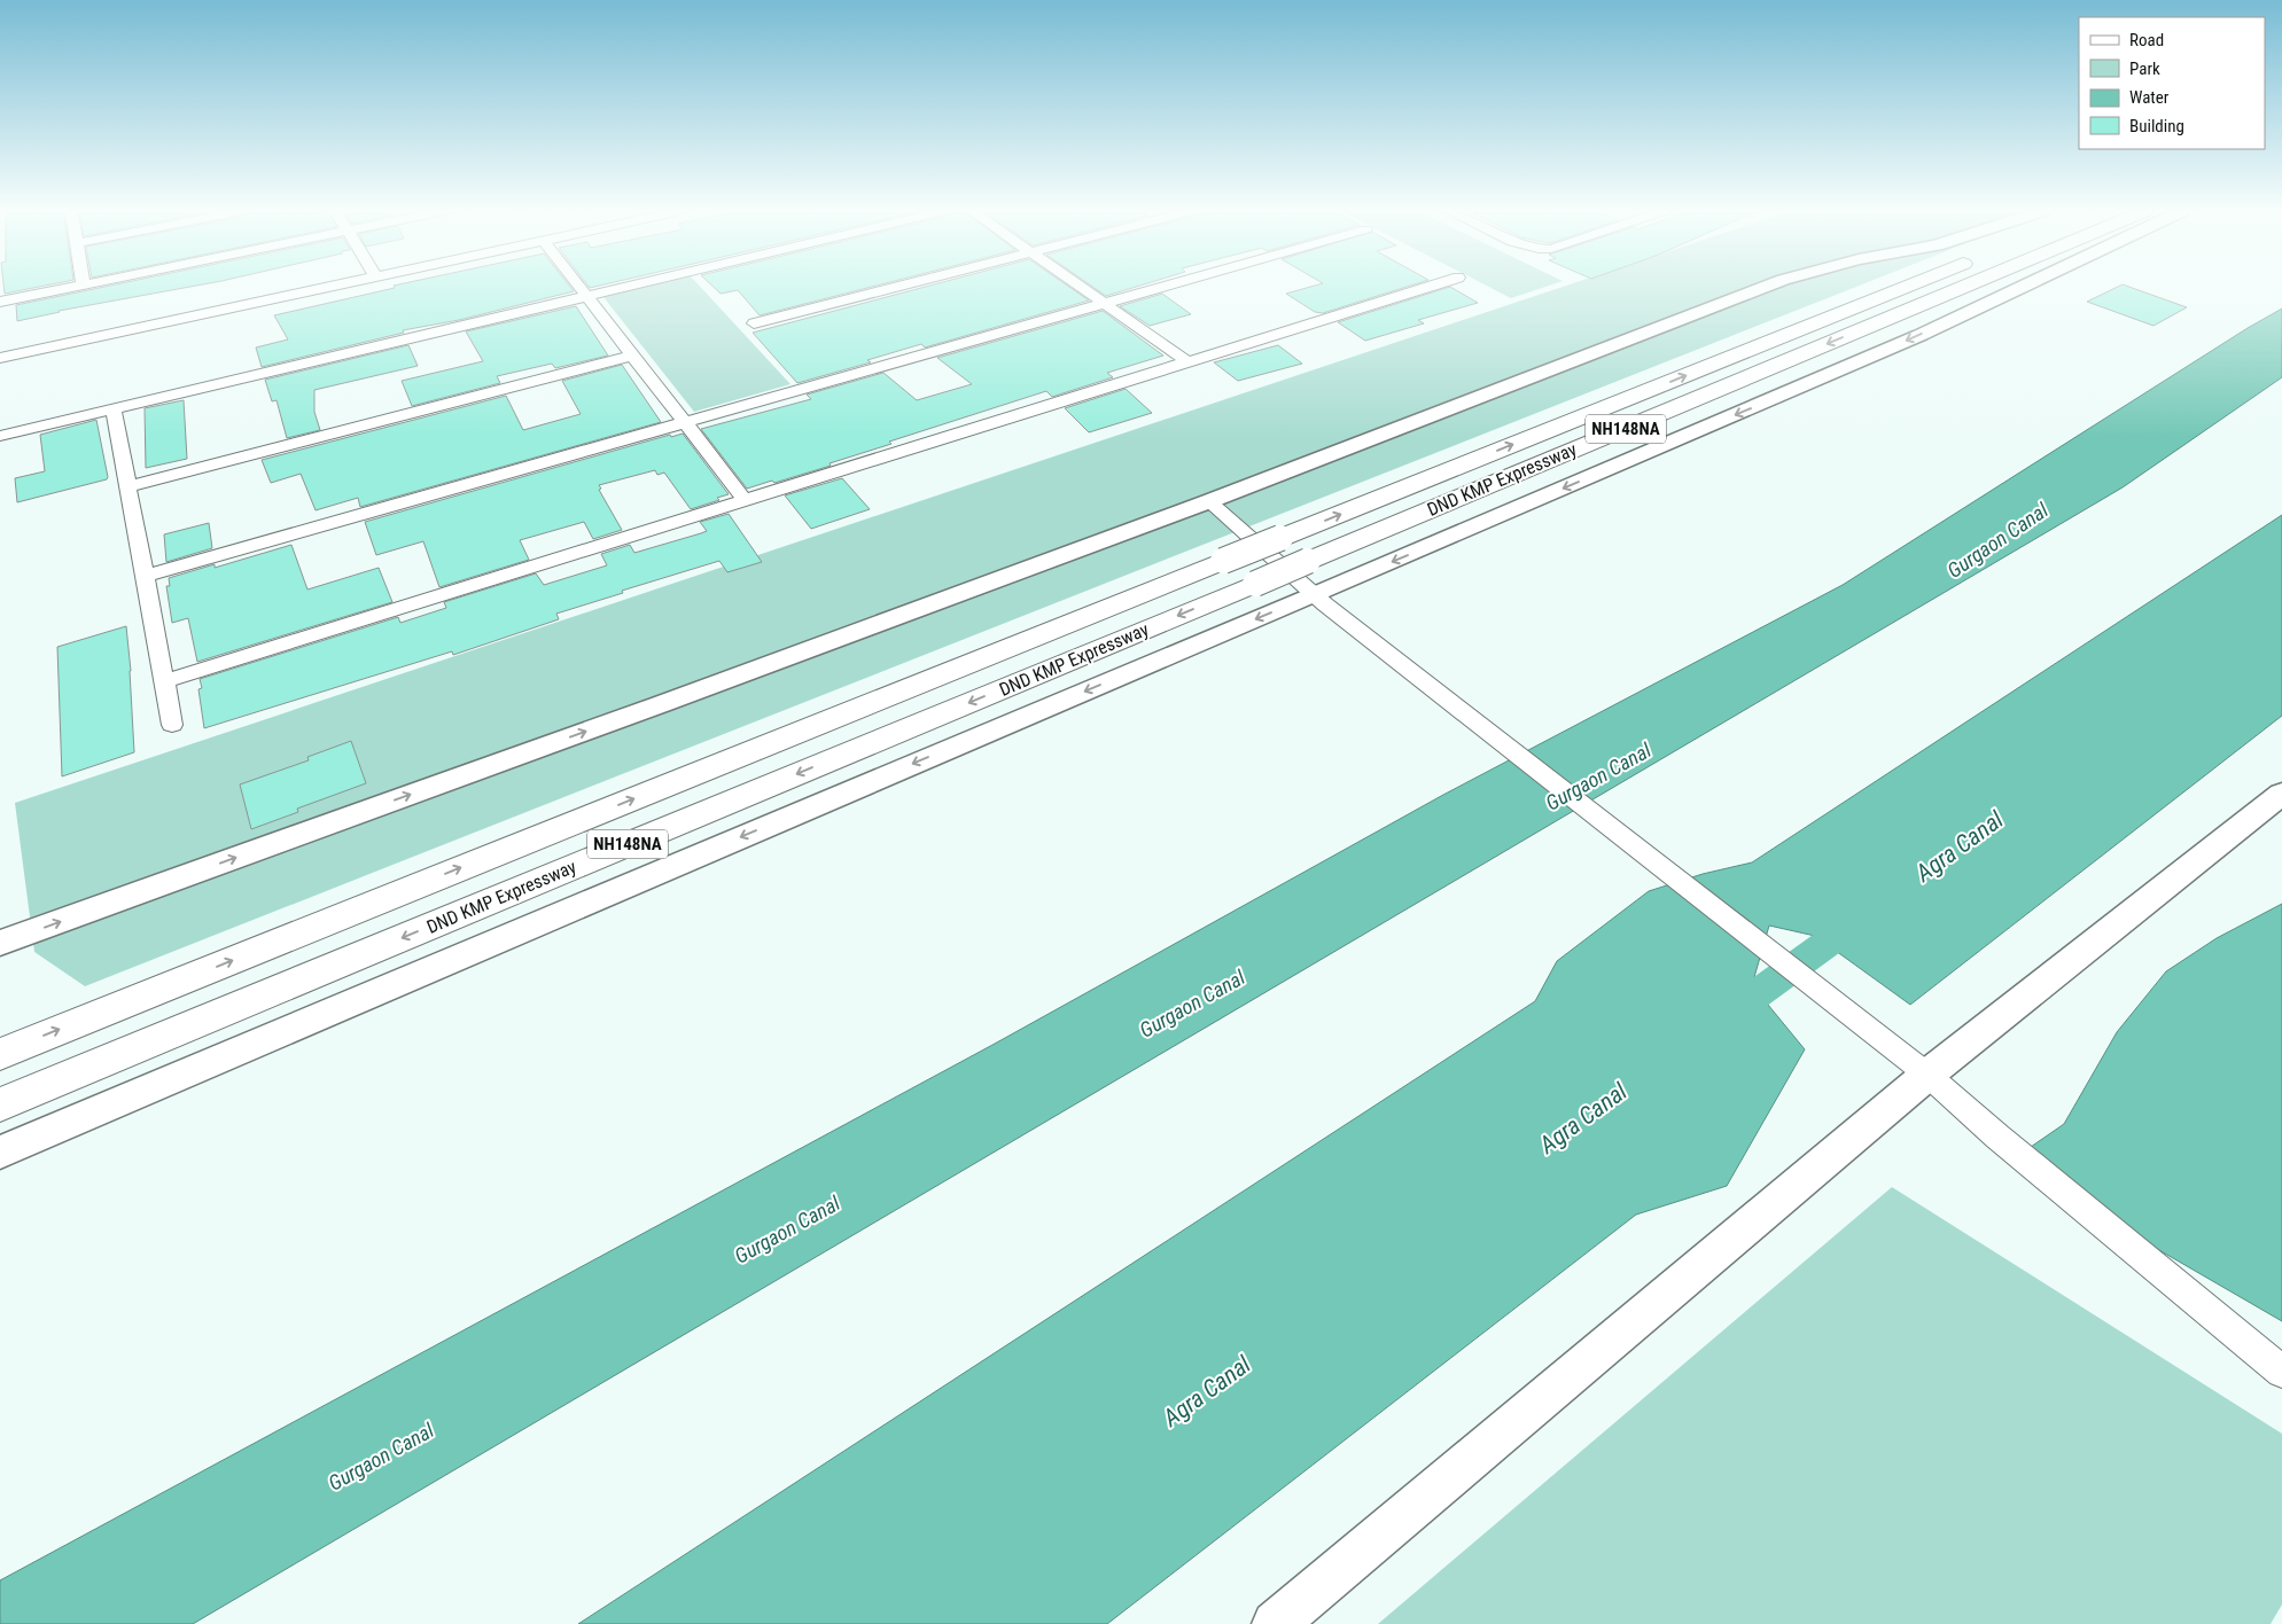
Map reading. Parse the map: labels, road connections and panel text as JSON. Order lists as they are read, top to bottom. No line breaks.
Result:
{"streets":{"highway":["NH148NA","DND KMP Expressway"]},"water":["Gurgaon Canal","Agra Canal"],"legend":["Road","Park","Water","Building"]}
